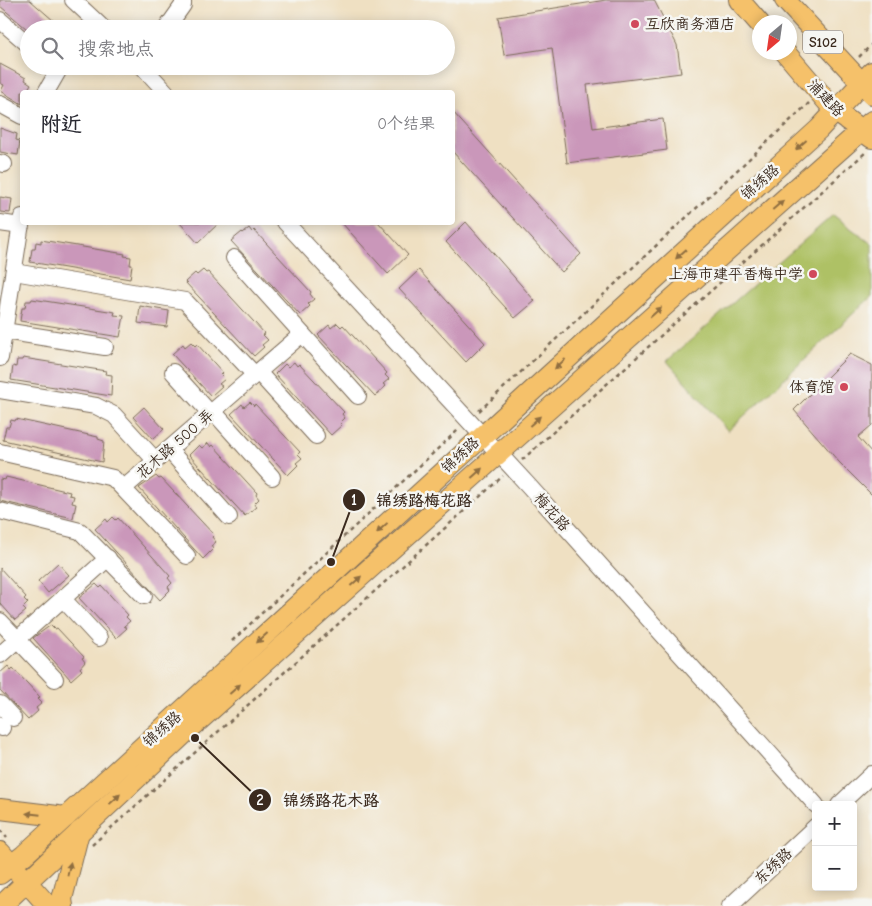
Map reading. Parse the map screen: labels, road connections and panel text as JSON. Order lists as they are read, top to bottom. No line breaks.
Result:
{"streets":{"main road":["S102","浦建路","锦绣路"],"street":["花木路 500 弄","梅花路","东绣路"]},"crossings":[["S102","锦绣路"],["浦建路","锦绣路"],["锦绣路","梅花路"]],"places":["互欣商务酒店","上海市建平香梅中学","体育馆","锦绣路梅花路","锦绣路花木路"],"north":"bottom left","page":{"search":"搜索地点","heading":["附近","0个结果"],"map_buttons":["+","−"]}}
